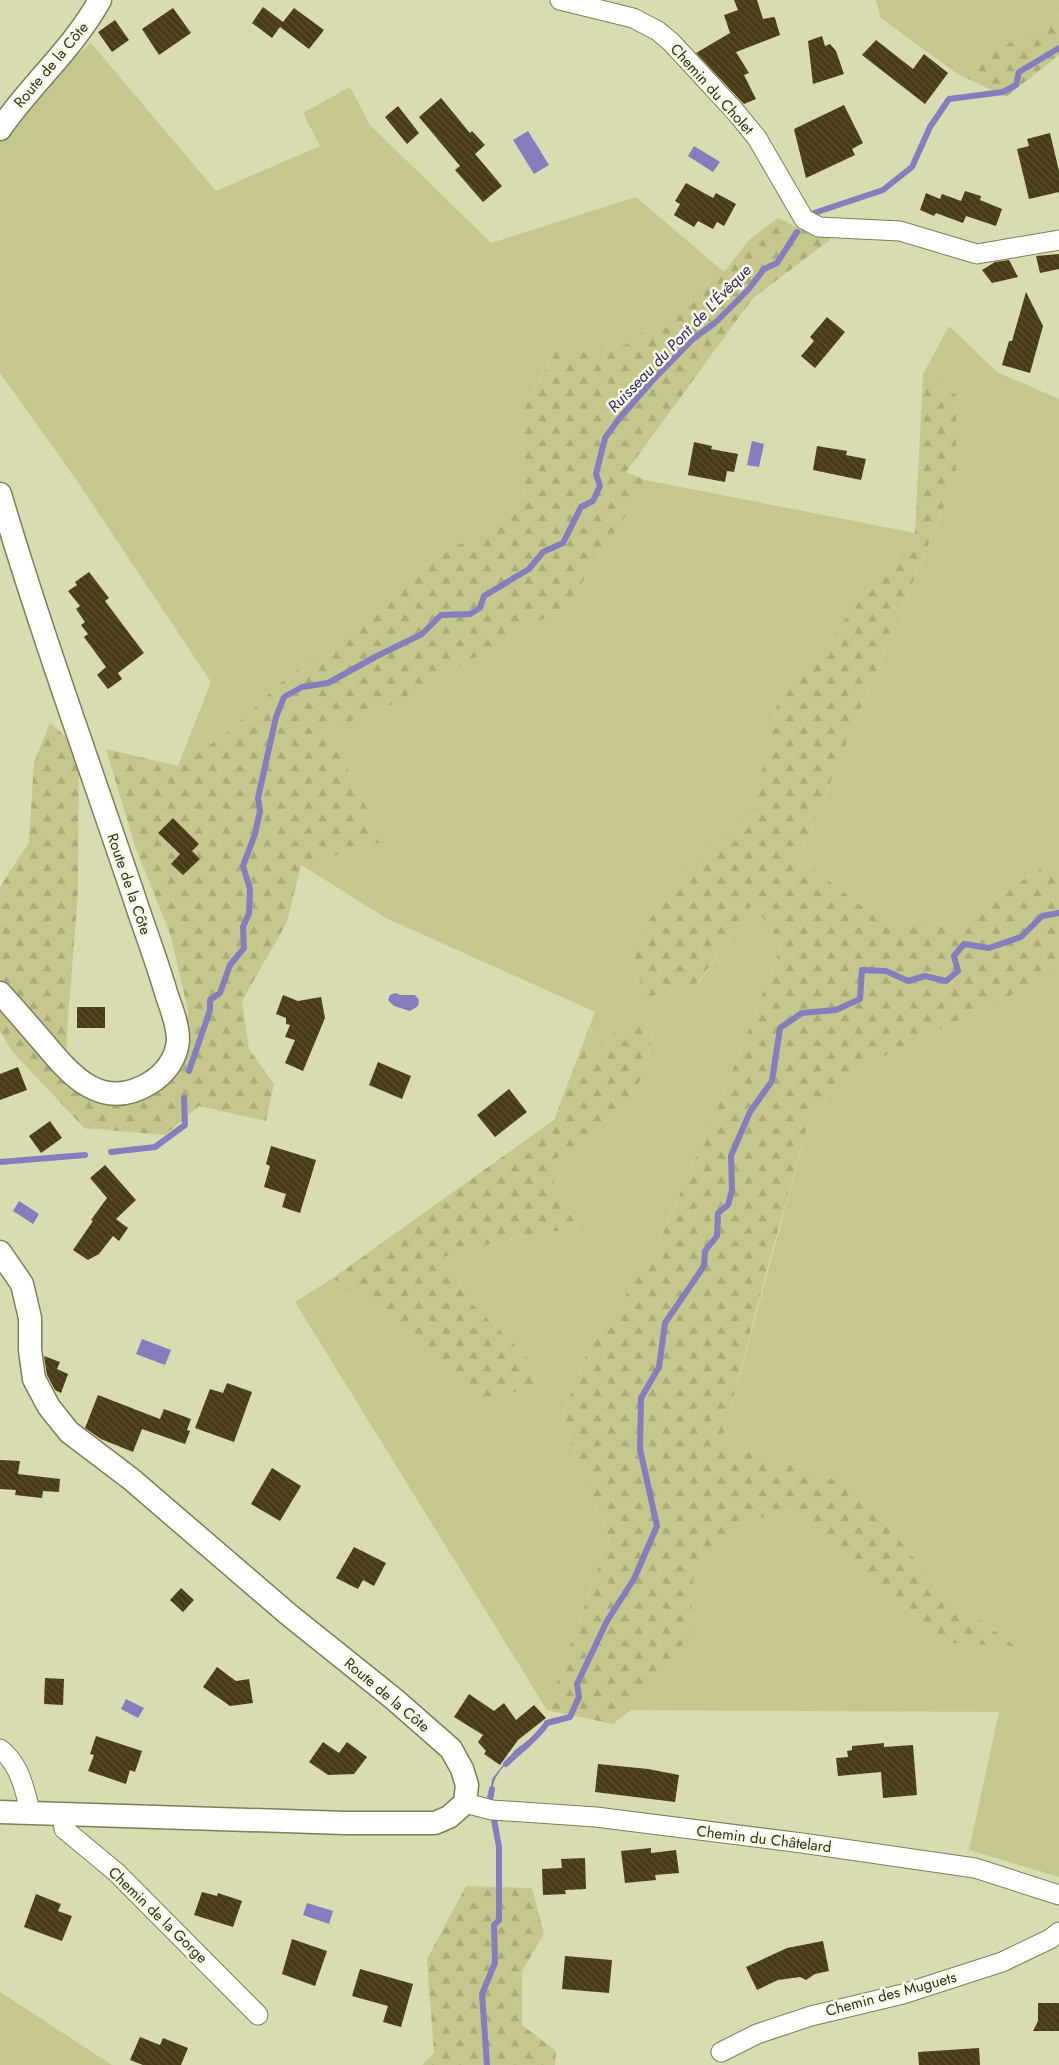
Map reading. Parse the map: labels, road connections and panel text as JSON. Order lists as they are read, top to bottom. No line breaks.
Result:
{"streets":{"street":["Route de la Côte","Chemin du Cholet","Chemin du Châtelard","Chemin de la Gorge","Chemin des Muguets"]},"crossings":[["Route de la Côte","Chemin du Châtelard"]],"water":["Ruisseau du Pont de L'Évêque"]}
